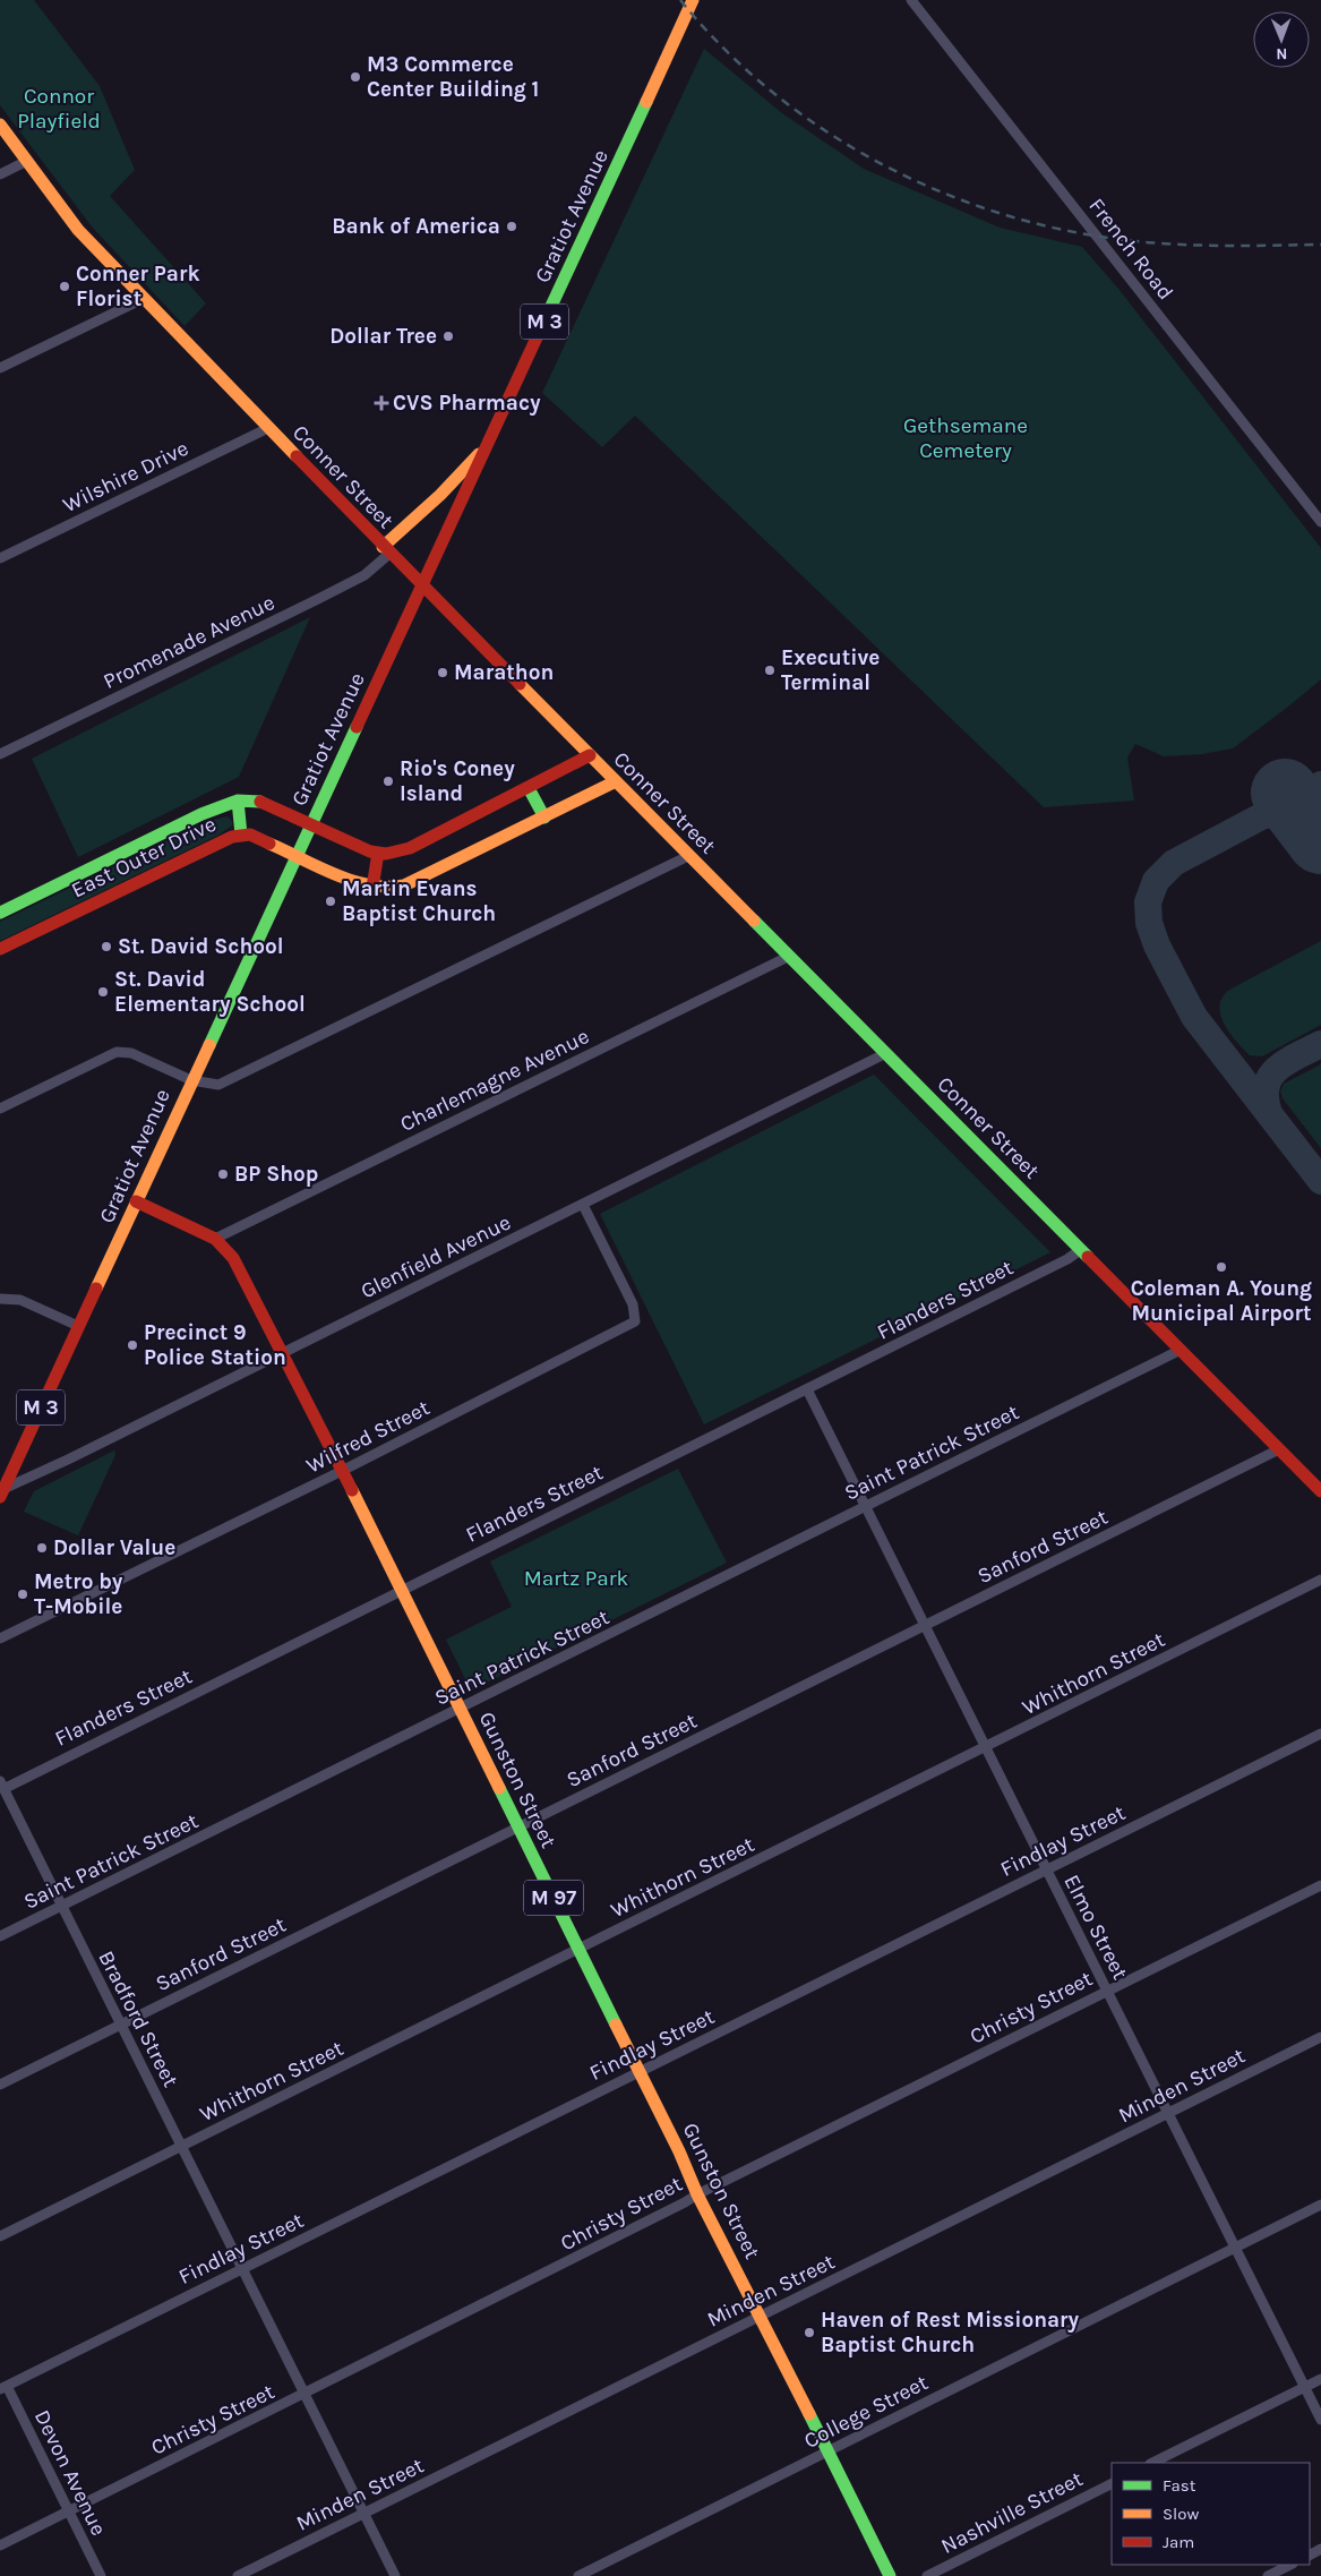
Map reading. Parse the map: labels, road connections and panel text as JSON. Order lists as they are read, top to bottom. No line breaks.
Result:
{"streets":{"main road":["Gratiot Avenue","M 3","Conner Street","East Outer Drive","Gunston Street","M 97"],"street":["French Road","Wilshire Drive","Promenade Avenue","Charlemagne Avenue","Glenfield Avenue","Flanders Street","Wilfred Street","Saint Patrick Street","Sanford Street","Whithorn Street","Findlay Street","Elmo Street","Christy Street","Bradford Street","Minden Street","College Street","Devon Avenue","Nashville Street"]},"crossings":[["Gratiot Avenue","Conner Street"],["Gratiot Avenue","East Outer Drive"],["Gratiot Avenue","Glenfield Avenue"],["Gratiot Avenue","Gunston Street"],["Wilshire Drive","Conner Street"],["Conner Street","Promenade Avenue"],["Conner Street","East Outer Drive"],["Conner Street","Charlemagne Avenue"],["Conner Street","Glenfield Avenue"],["Conner Street","Flanders Street"],["Conner Street","Saint Patrick Street"],["Conner Street","Sanford Street"],["Charlemagne Avenue","Gunston Street"],["Glenfield Avenue","Wilfred Street"],["Glenfield Avenue","Gunston Street"],["Flanders Street","Gunston Street"],["Flanders Street","Elmo Street"],["Flanders Street","Bradford Street"],["Wilfred Street","Gunston Street"],["Saint Patrick Street","Gunston Street"],["Saint Patrick Street","Elmo Street"],["Saint Patrick Street","Bradford Street"],["Sanford Street","Gunston Street"],["Sanford Street","Elmo Street"],["Sanford Street","Bradford Street"],["Whithorn Street","Gunston Street"],["Whithorn Street","Elmo Street"],["Whithorn Street","Bradford Street"],["Gunston Street","Findlay Street"],["Gunston Street","Christy Street"],["Gunston Street","Minden Street"],["Gunston Street","College Street"],["Findlay Street","Elmo Street"],["Findlay Street","Bradford Street"],["Findlay Street","Devon Avenue"],["Elmo Street","Christy Street"],["Elmo Street","Minden Street"],["Elmo Street","College Street"],["Christy Street","Bradford Street"],["Christy Street","Devon Avenue"],["Bradford Street","Minden Street"]],"parks":["Connor Playfield","Gethsemane Cemetery","Martz Park"],"places":{"other":["M3 Commerce Center Building 1","Bank of America","Conner Park Florist","Dollar Tree","Executive Terminal","Marathon","Rio's Coney Island","Martin Evans Baptist Church","St. David School","St. David Elementary School","BP Shop","Coleman A. Young Municipal Airport","Precinct 9 Police Station","Dollar Value","Metro by T-Mobile","Haven of Rest Missionary Baptist Church"],"health":["CVS Pharmacy"]},"legend":["Fast","Slow","Jam"],"north":"bottom"}
